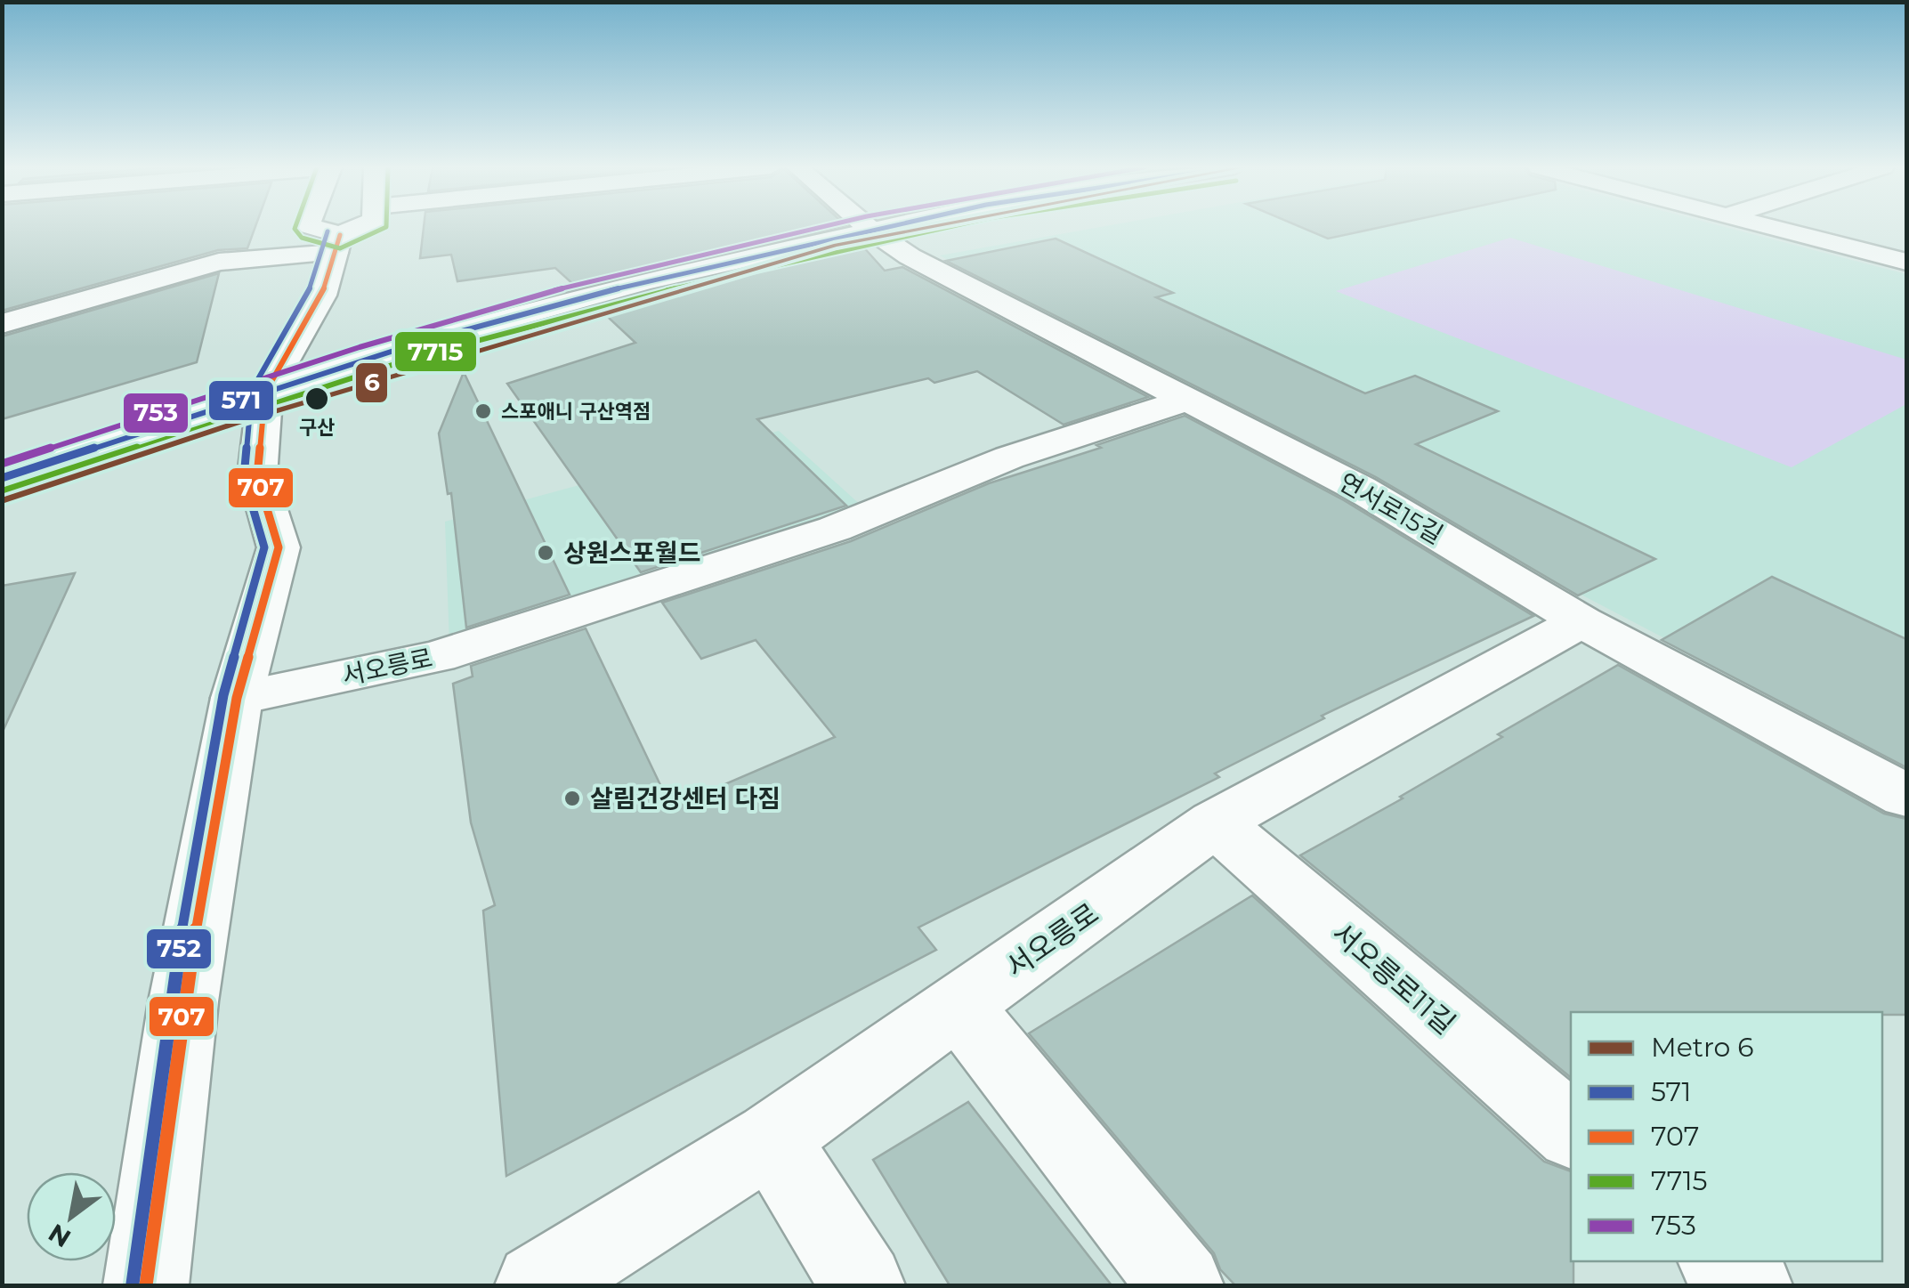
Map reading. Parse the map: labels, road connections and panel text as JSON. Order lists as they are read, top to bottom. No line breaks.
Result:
{"streets":{"street":["연서로15길","서오릉로","서오릉로11길"]},"crossings":[["연서로15길","서오릉로"],["서오릉로","서오릉로11길"]],"places":["구산","스포애니 구산역점","상원스포월드","살림건강센터 다짐"],"lines":["metro line 6","transit line 571","transit line 7715","transit line 753","transit line 752","transit line 707"],"legend":["Metro 6","571","707","7715","753"],"north":"bottom left"}
